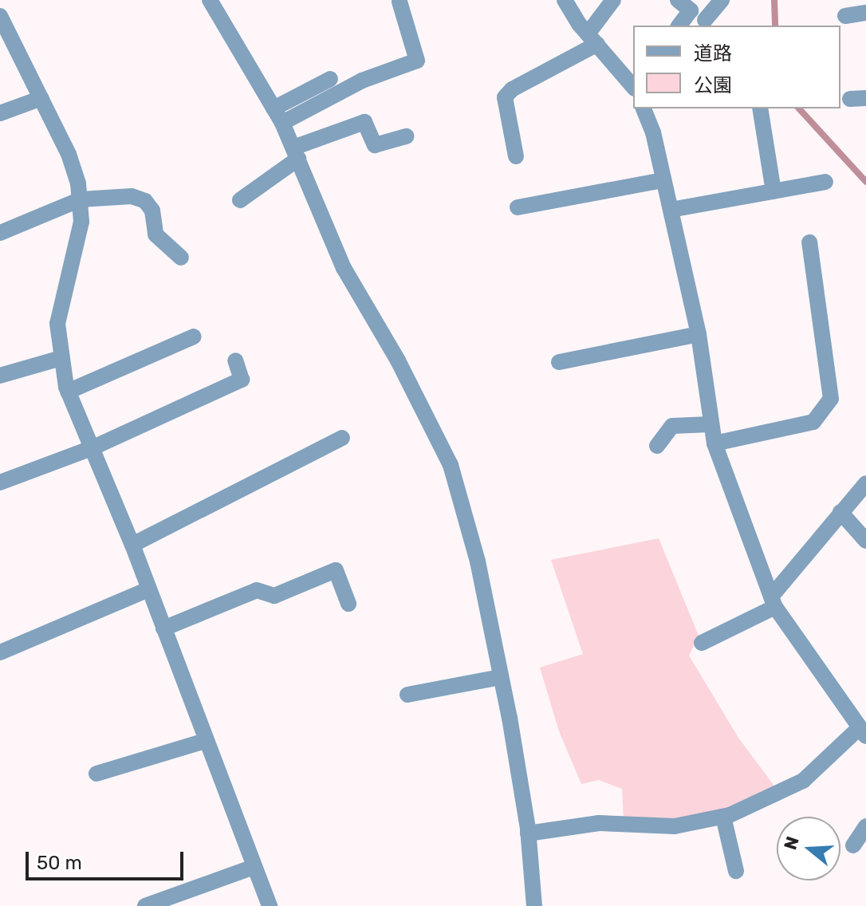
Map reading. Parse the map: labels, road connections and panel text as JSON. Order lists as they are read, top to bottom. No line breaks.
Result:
{"legend":["道路","公園"],"scale_bar":"50 m","north":"left"}
